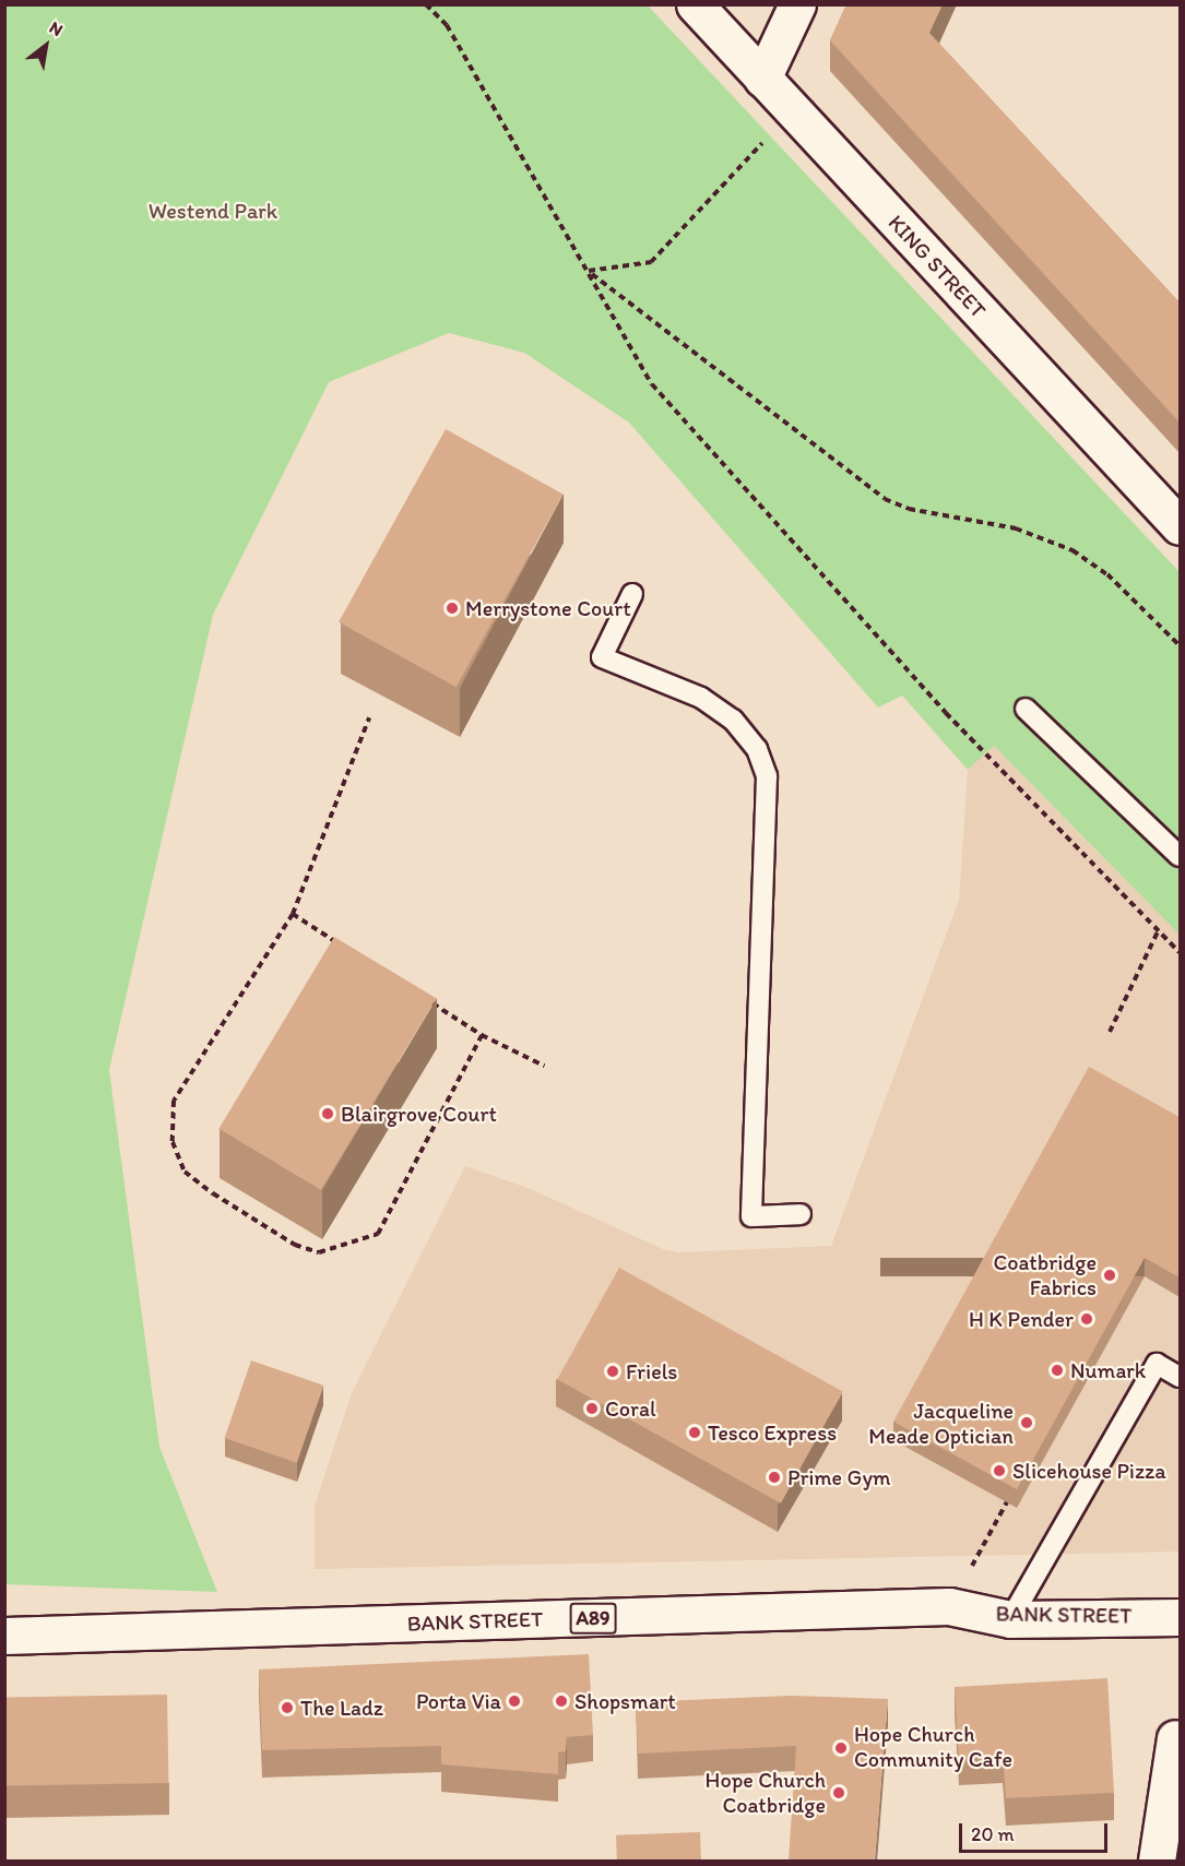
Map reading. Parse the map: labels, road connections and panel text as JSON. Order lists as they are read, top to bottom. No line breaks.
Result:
{"streets":{"main road":["KING STREET","BANK STREET","A89"]},"parks":["Westend Park"],"places":["Merrystone Court","Blairgrove Court","Coatbridge Fabrics","H K Pender","Numark","Friels","Coral","Jacqueline Meade Optician","Tesco Express","Slicehouse Pizza","Prime Gym","Porta Via","Shopsmart","The Ladz","Hope Church Community Cafe","Hope Church Coatbridge"],"scale_bar":"20 m","north":"top right"}
